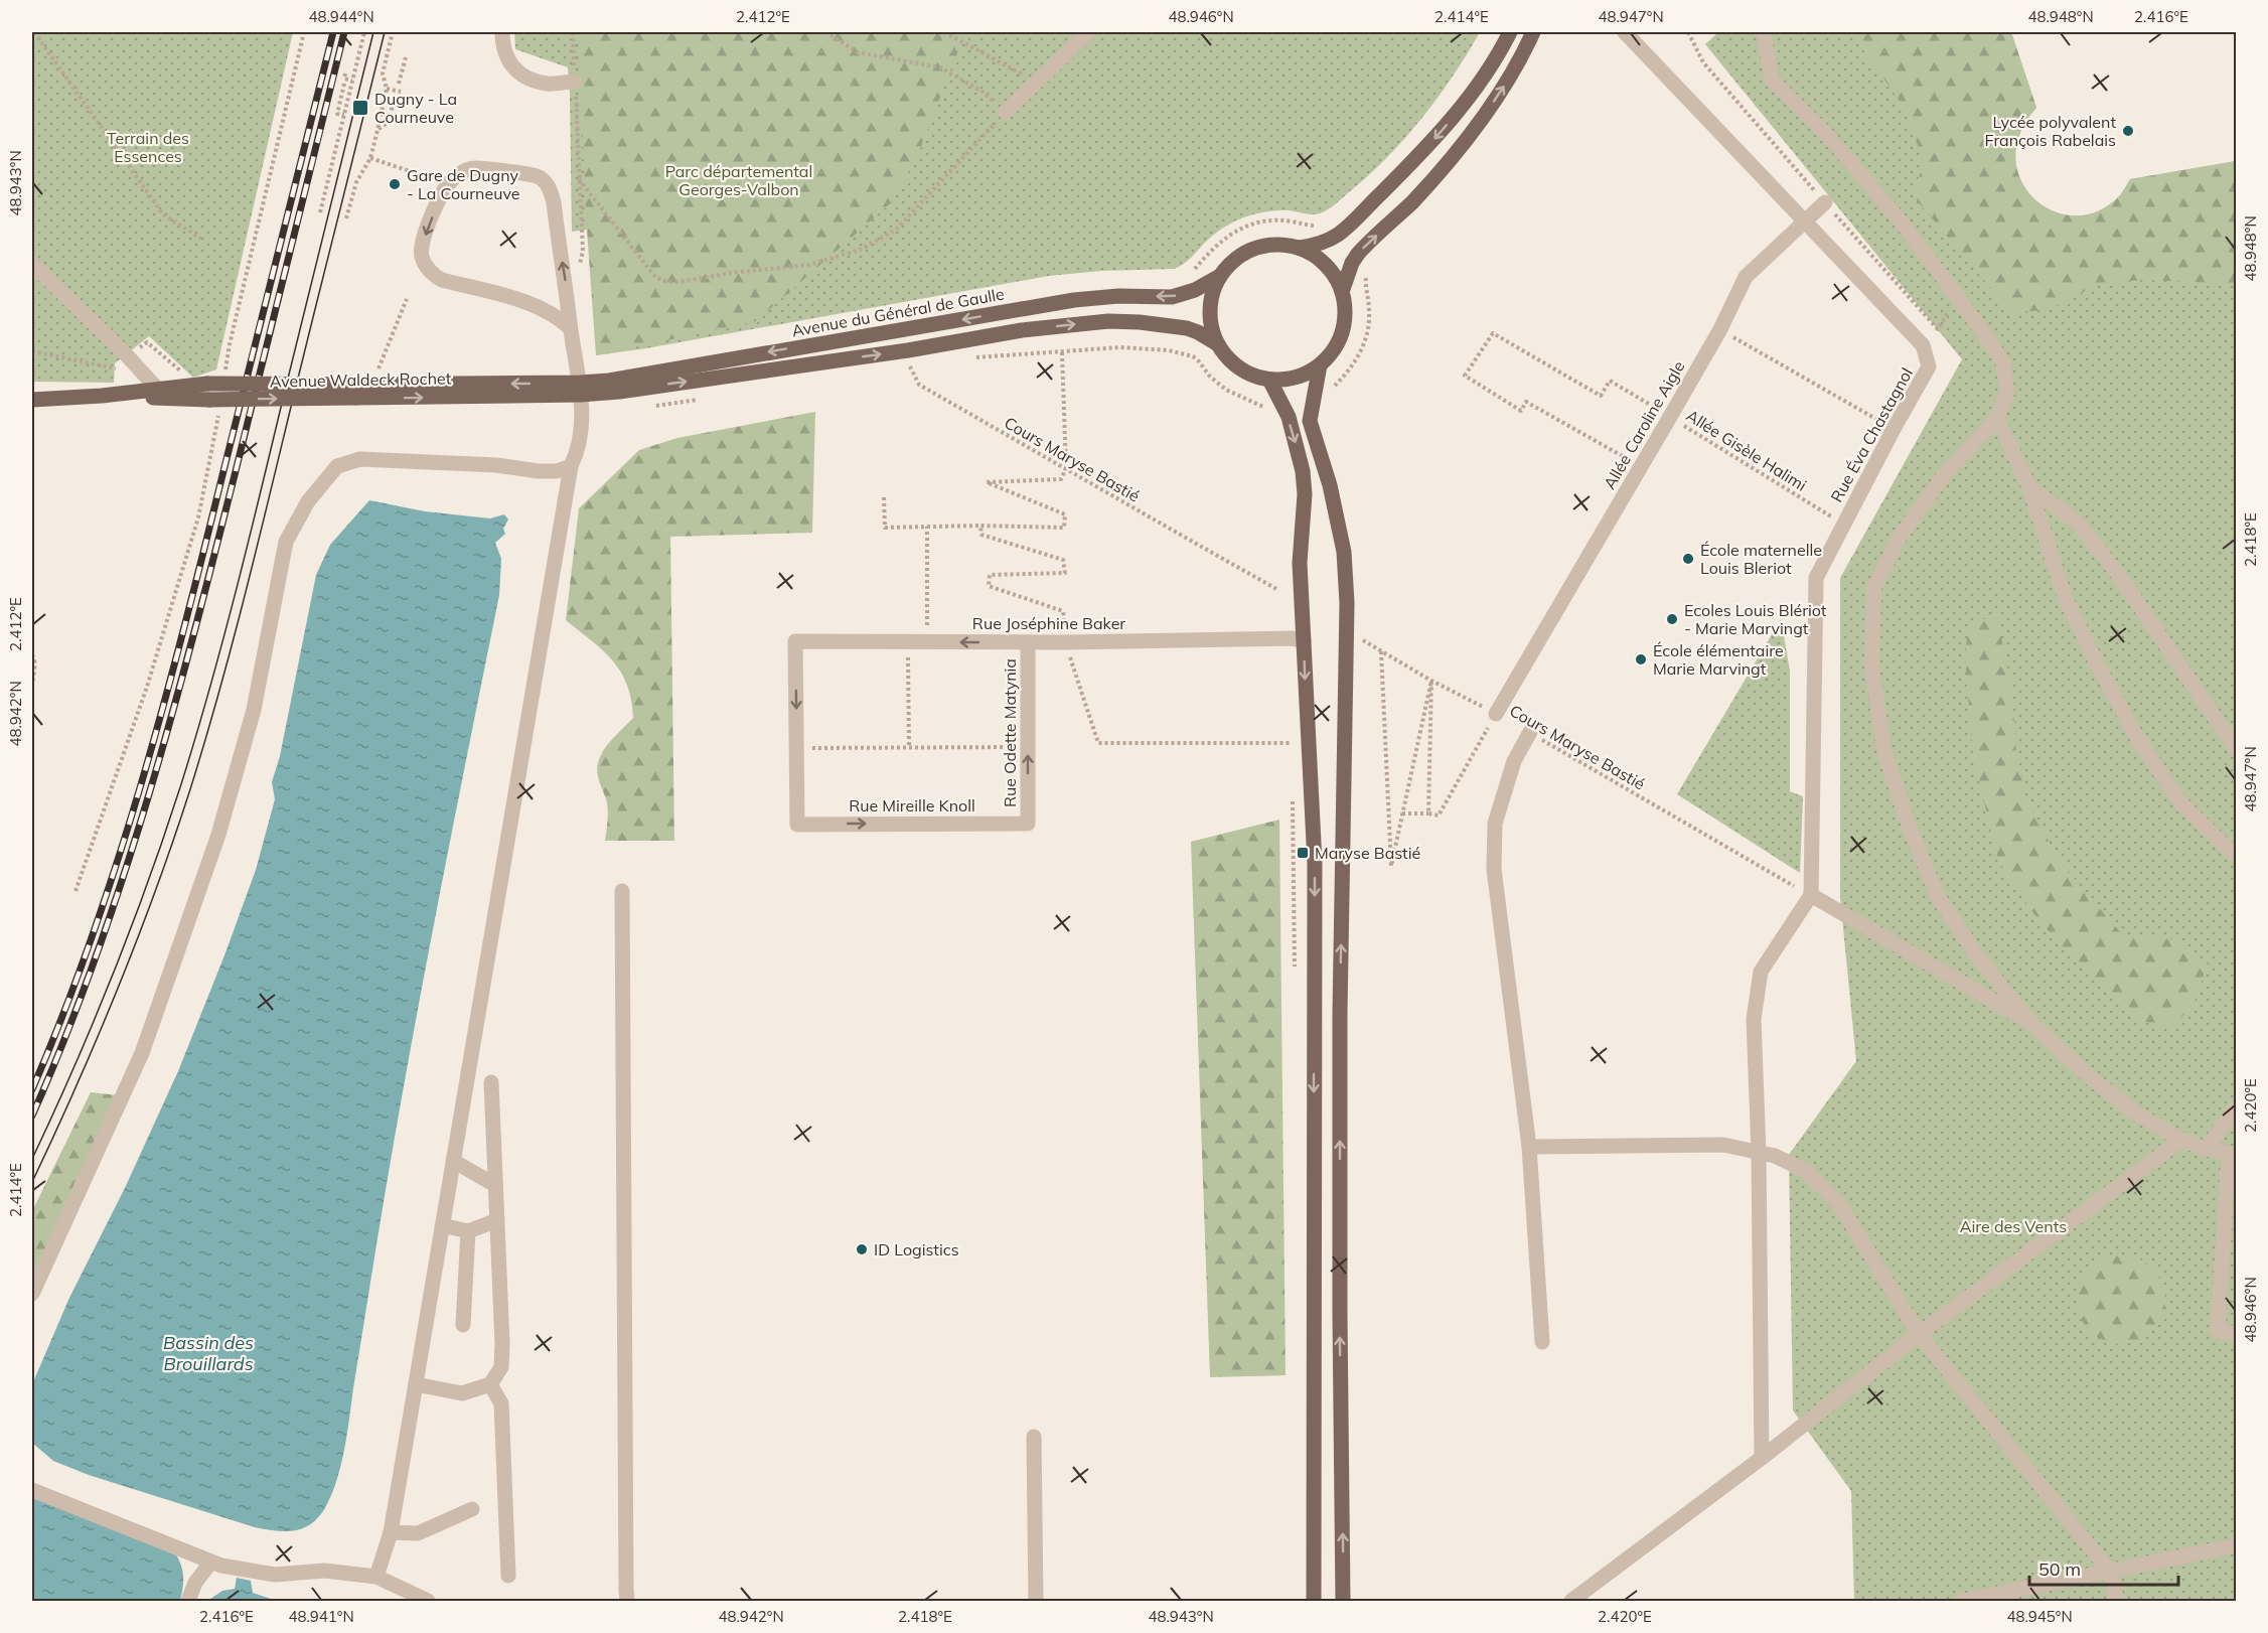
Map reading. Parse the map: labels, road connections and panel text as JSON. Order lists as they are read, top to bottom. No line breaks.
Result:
{"streets":{"main road":["Avenue du Général de Gaulle","Avenue Waldeck Rochet"],"street":["Allée Caroline Aigle","Rue Éva Chastagnol","Rue Joséphine Baker","Rue Odette Matynia","Rue Mireille Knoll"],"path":["Allée Gisèle Halimi","Cours Maryse Bastié"]},"crossings":[["Avenue du Général de Gaulle","Avenue Waldeck Rochet"],["Avenue Waldeck Rochet","Cours Maryse Bastié"],["Allée Caroline Aigle","Rue Éva Chastagnol"],["Allée Caroline Aigle","Allée Gisèle Halimi"],["Allée Caroline Aigle","Cours Maryse Bastié"],["Rue Éva Chastagnol","Allée Gisèle Halimi"],["Rue Éva Chastagnol","Cours Maryse Bastié"],["Rue Joséphine Baker","Rue Odette Matynia"],["Rue Joséphine Baker","Rue Mireille Knoll"],["Rue Odette Matynia","Rue Mireille Knoll"]],"one_way":["Rue Odette Matynia"],"water":["Bassin des Brouillards"],"parks":["Terrain des Essences","Parc départemental Georges-Valbon","Aire des Vents"],"places":{"transit":["Dugny - La Courneuve","Maryse Bastié"],"other":["Lycée polyvalent François Rabelais","Gare de Dugny - La Courneuve","École maternelle Louis Bleriot","Ecoles Louis Blériot - Marie Marvingt","École élémentaire Marie Marvingt","ID Logistics"]},"scale_bar":"50 m","coordinates":["48.944°N","2.412°E","48.946°N","2.414°E","48.947°N","48.948°N","2.416°E","48.943°N","2.418°E","48.942°N","2.420°E","48.941°N","48.945°N"]}
